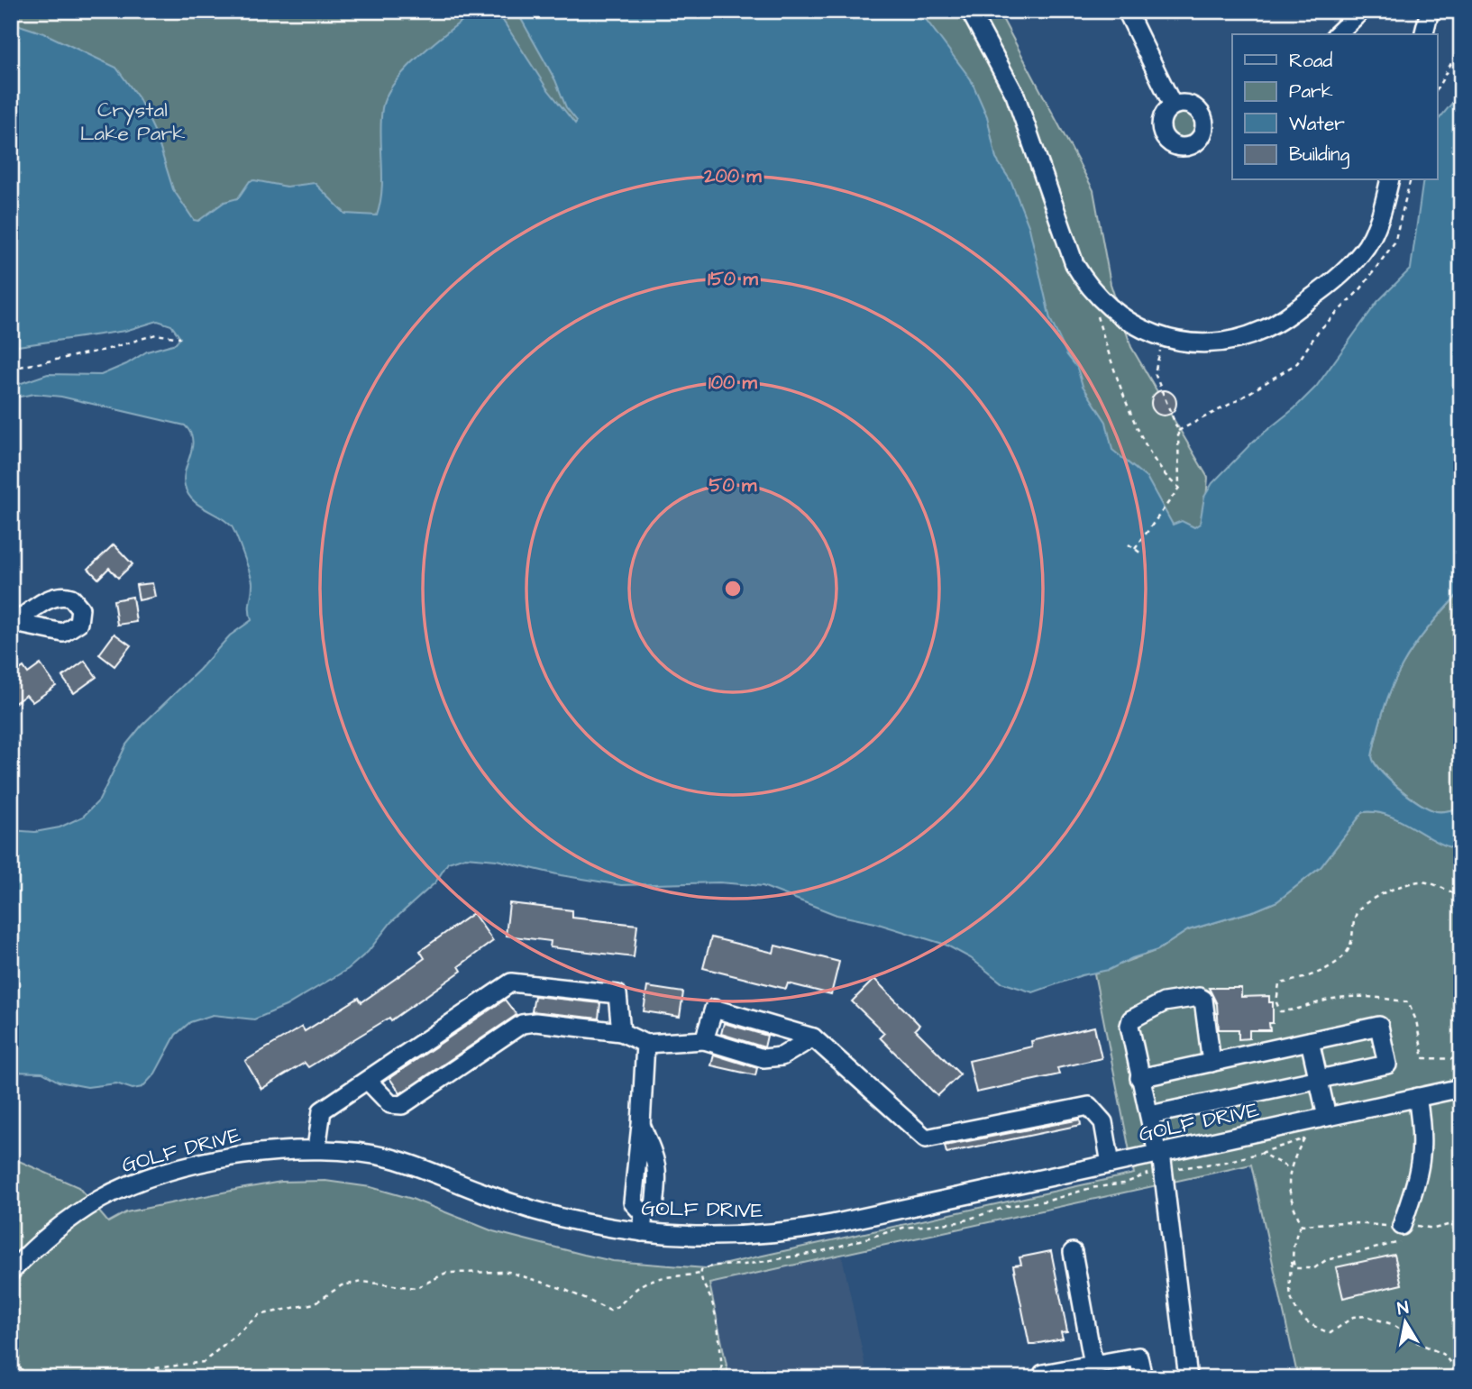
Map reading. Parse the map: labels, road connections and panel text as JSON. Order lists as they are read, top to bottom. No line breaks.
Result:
{"streets":{"street":["GOLF DRIVE"]},"parks":["Crystal Lake Park"],"legend":["Road","Park","Water","Building"],"north":"top","rings":["200 m","150 m","100 m","50 m"]}
